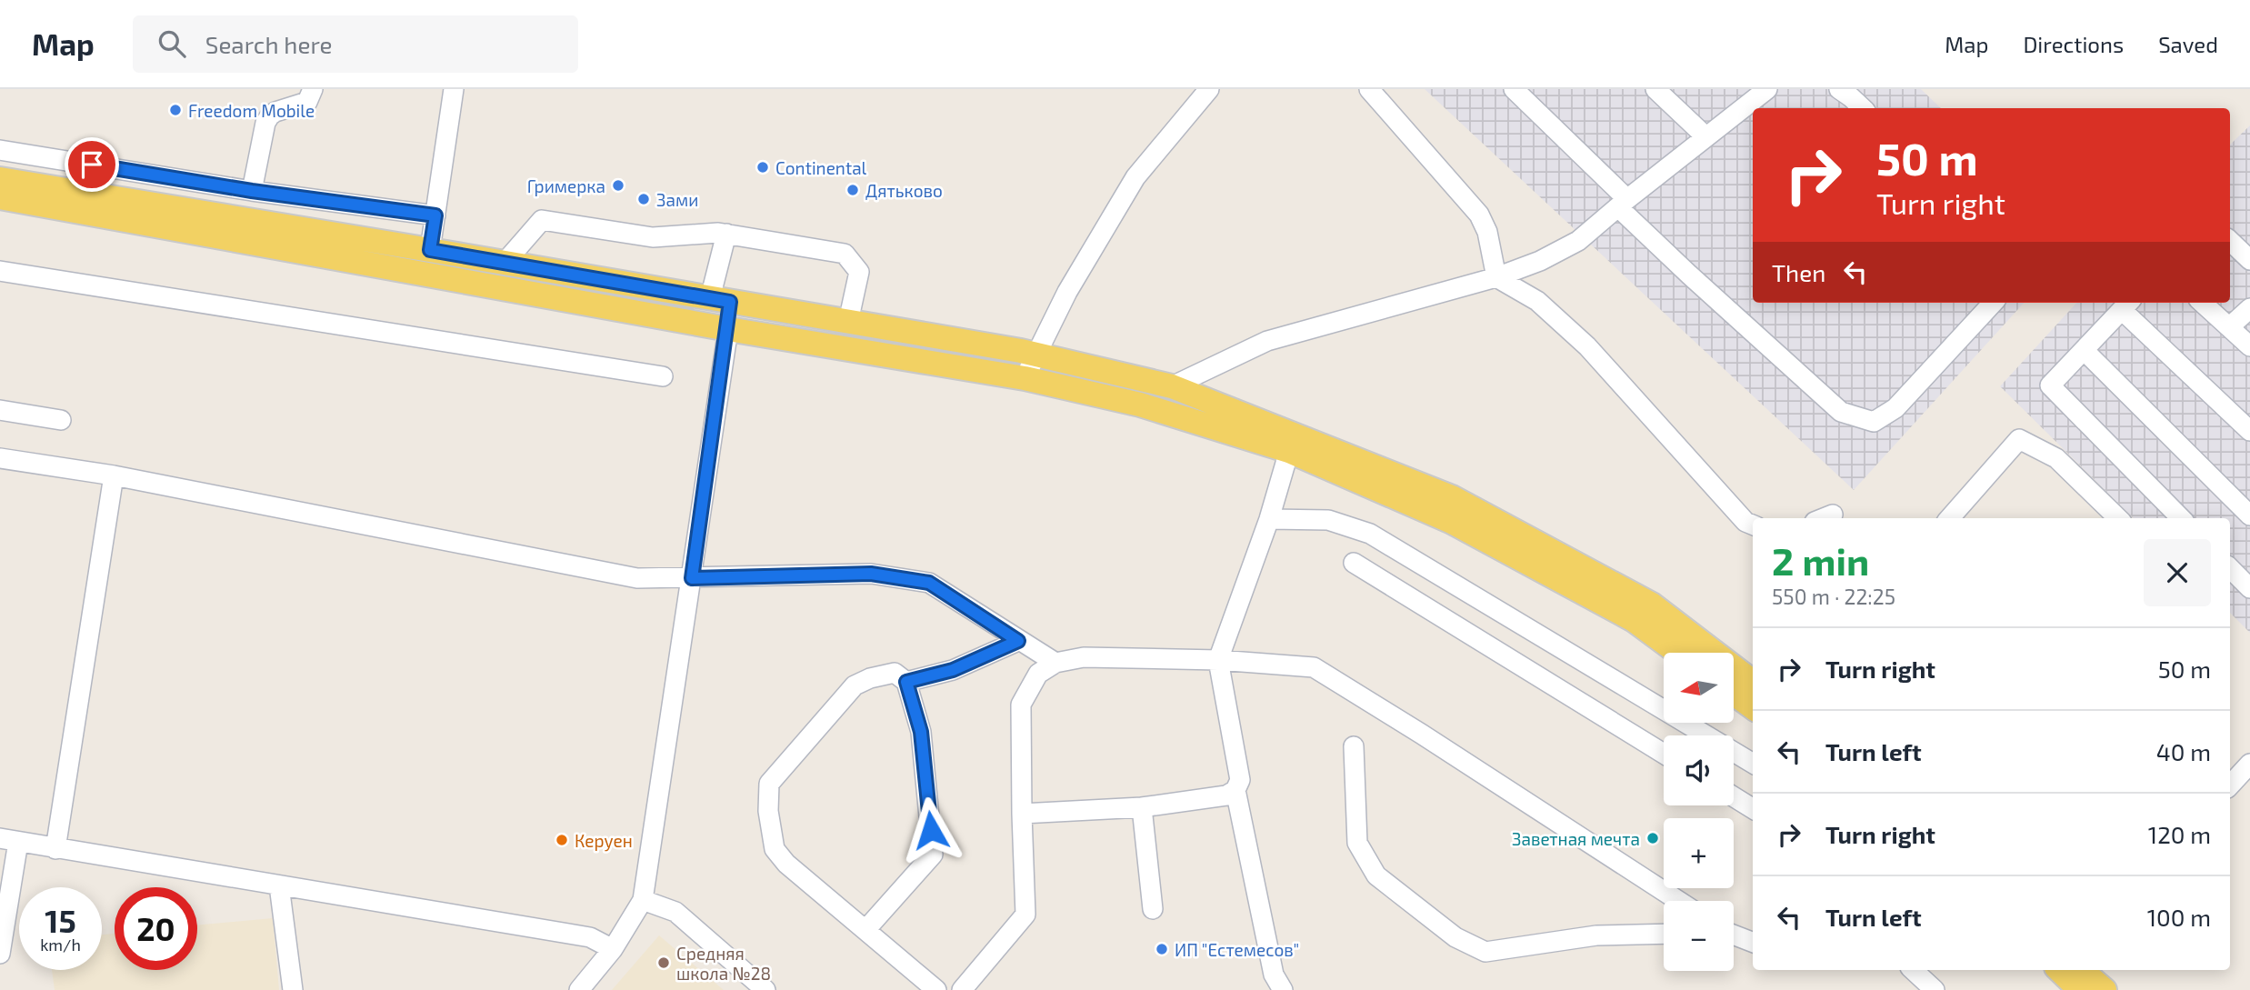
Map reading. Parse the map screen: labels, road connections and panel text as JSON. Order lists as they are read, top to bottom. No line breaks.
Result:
{"places":["Freedom Mobile","Continental","Гримерка","Дятьково","Зами","Заветная мечта","Керуен","ИП \"Естемесов\"","Средняя школа №28"],"north":"left","page":{"header":"Map","search":"Search here","nav":["Map","Directions","Saved"],"turn":["50 m","Turn right"],"then":"Then","heading":["2 min","550 m · 22:25"],"list":[{"name":"Turn right","value":"50 m"},{"name":"Turn left","value":"40 m"},{"name":"Turn right","value":"120 m"},{"name":"Turn left","value":"100 m"}],"map_buttons":["+","−"],"speed":"15 km/h","limit":"20"}}
